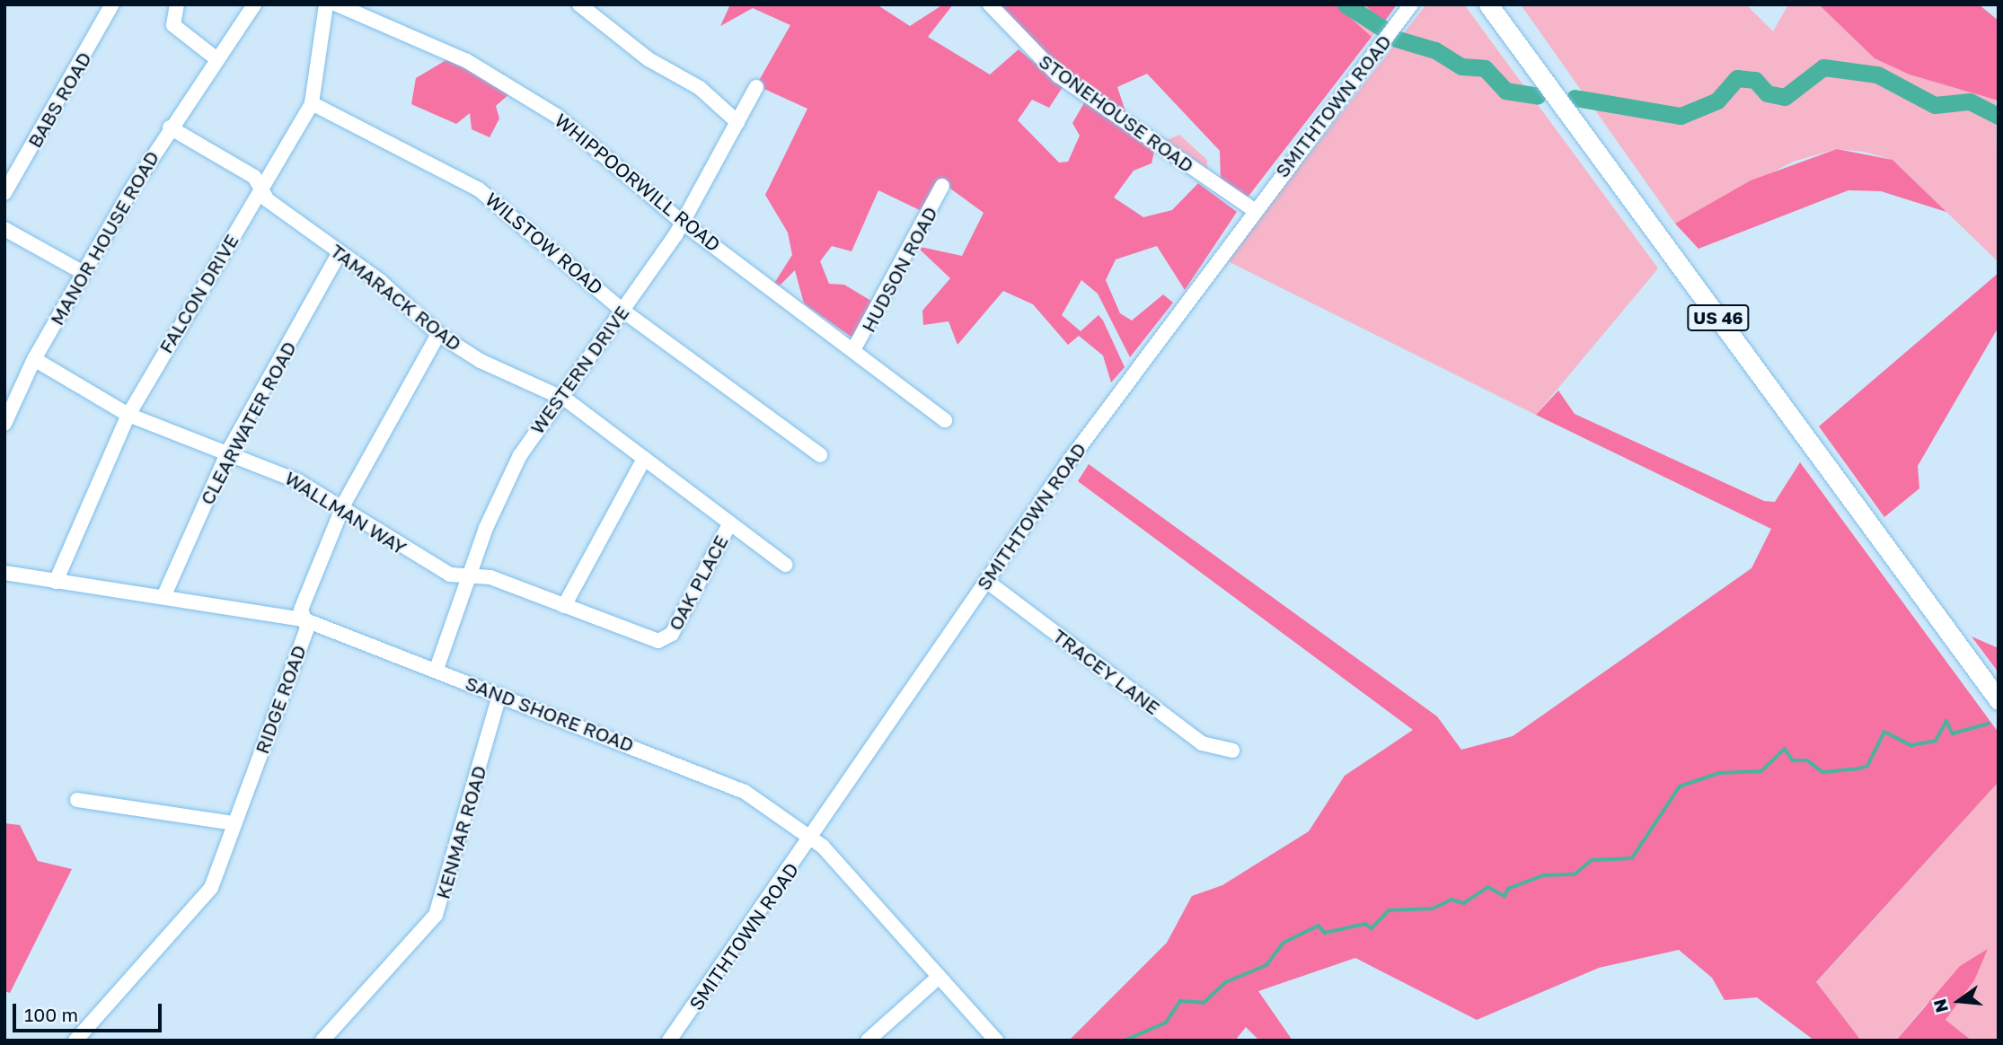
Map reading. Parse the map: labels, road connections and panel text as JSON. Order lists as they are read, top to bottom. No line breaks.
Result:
{"streets":{"main road":["US 46"],"street":["BABS ROAD","SMITHTOWN ROAD","STONEHOUSE ROAD","WHIPPOORWILL ROAD","MANOR HOUSE ROAD","WILSTOW ROAD","HUDSON ROAD","FALCON DRIVE","TAMARACK ROAD","WESTERN DRIVE","CLEARWATER ROAD","WALLMAN WAY","OAK PLACE","TRACEY LANE","RIDGE ROAD","SAND SHORE ROAD","KENMAR ROAD"]},"crossings":[["SMITHTOWN ROAD","STONEHOUSE ROAD"],["SMITHTOWN ROAD","TRACEY LANE"],["SMITHTOWN ROAD","SAND SHORE ROAD"],["WHIPPOORWILL ROAD","HUDSON ROAD"],["WHIPPOORWILL ROAD","WESTERN DRIVE"],["MANOR HOUSE ROAD","TAMARACK ROAD"],["MANOR HOUSE ROAD","WALLMAN WAY"],["WILSTOW ROAD","FALCON DRIVE"],["WILSTOW ROAD","WESTERN DRIVE"],["FALCON DRIVE","TAMARACK ROAD"],["FALCON DRIVE","WALLMAN WAY"],["FALCON DRIVE","SAND SHORE ROAD"],["TAMARACK ROAD","WESTERN DRIVE"],["TAMARACK ROAD","CLEARWATER ROAD"],["TAMARACK ROAD","OAK PLACE"],["TAMARACK ROAD","RIDGE ROAD"],["WESTERN DRIVE","WALLMAN WAY"],["WESTERN DRIVE","SAND SHORE ROAD"],["CLEARWATER ROAD","WALLMAN WAY"],["CLEARWATER ROAD","SAND SHORE ROAD"],["WALLMAN WAY","OAK PLACE"],["WALLMAN WAY","RIDGE ROAD"],["RIDGE ROAD","SAND SHORE ROAD"],["SAND SHORE ROAD","KENMAR ROAD"]],"scale_bar":"100 m","north":"left"}
